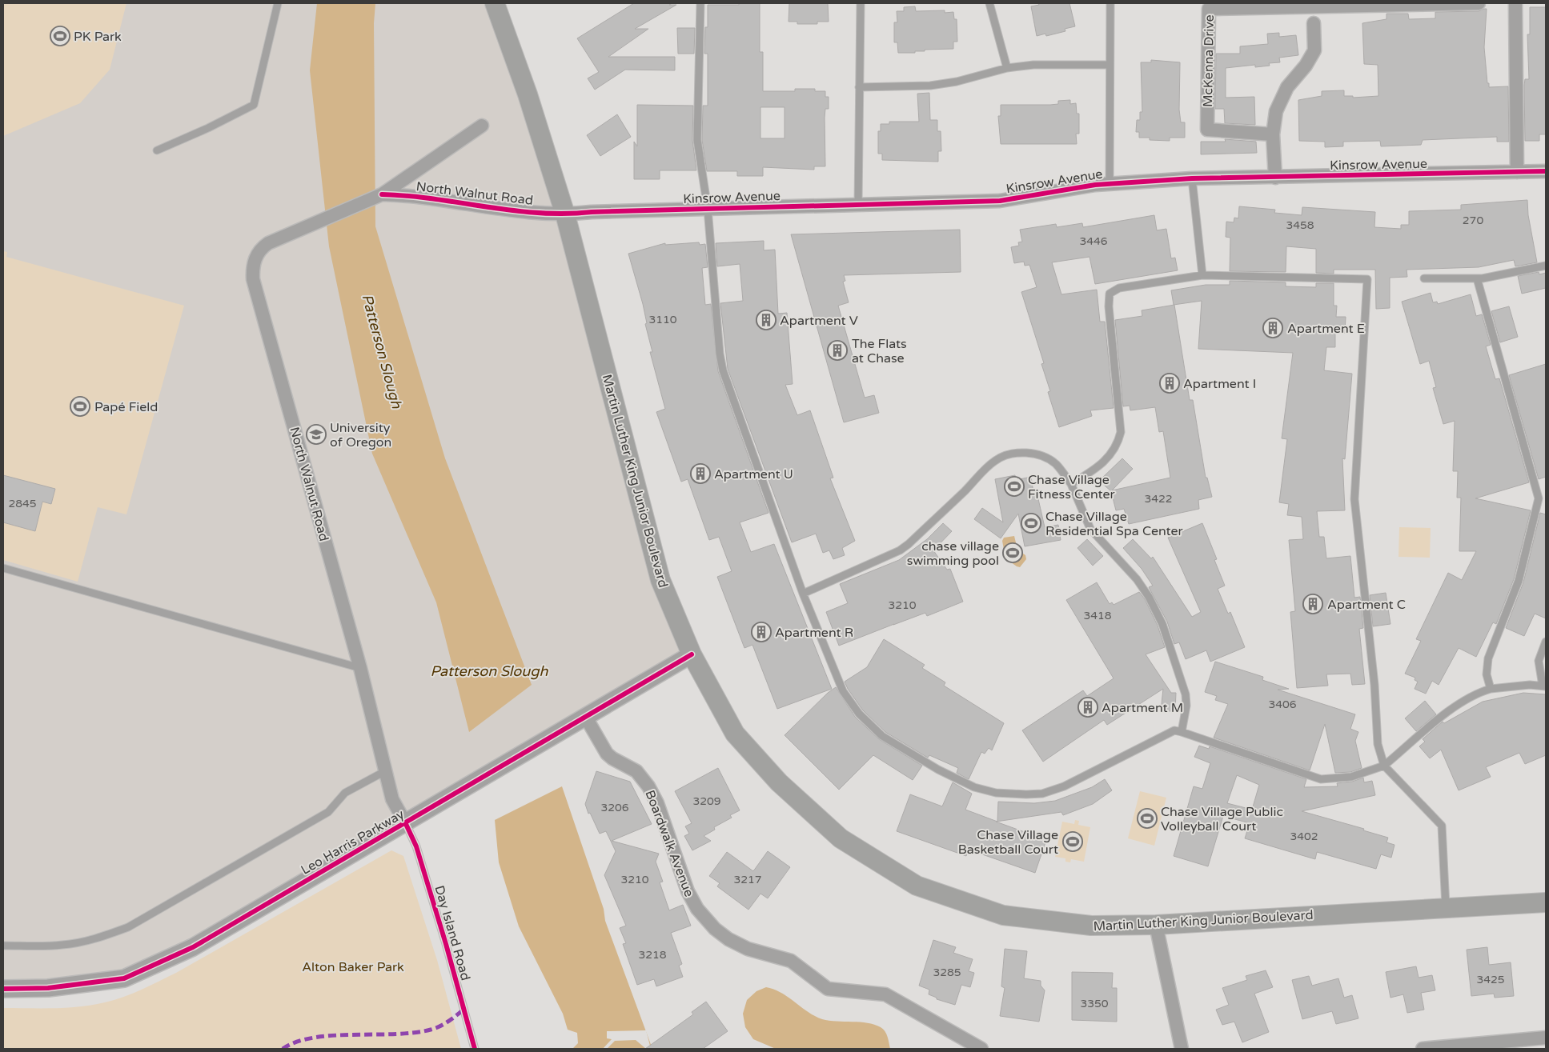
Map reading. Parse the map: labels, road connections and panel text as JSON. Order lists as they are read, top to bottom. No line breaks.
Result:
{"streets":{"main road":["Martin Luther King Junior Boulevard"],"street":["McKenna Drive","Kinsrow Avenue","North Walnut Road","Leo Harris Parkway","Boardwalk Avenue"],"lane":["Day Island Road"]},"crossings":[["Kinsrow Avenue","North Walnut Road"],["Kinsrow Avenue","Martin Luther King Junior Boulevard"],["North Walnut Road","Martin Luther King Junior Boulevard"],["North Walnut Road","Leo Harris Parkway"],["North Walnut Road","Day Island Road"],["Martin Luther King Junior Boulevard","Leo Harris Parkway"],["Leo Harris Parkway","Boardwalk Avenue"],["Leo Harris Parkway","Day Island Road"]],"water":["Patterson Slough"],"parks":["Alton Baker Park"],"places":{"sports":["PK Park","Papé Field","Chase Village Fitness Center","Chase Village Residential Spa Center","chase village swimming pool","Chase Village Public Volleyball Court","Chase Village Basketball Court"],"building":["Apartment V","Apartment E","The Flats at Chase","Apartment I","Apartment U","Apartment C","Apartment R","Apartment M"],"school or university":["University of Oregon"]},"house_numbers":["270","3458","3446","3110","3422","2845","3210","3418","3406","3209","3206","3402","3210","3217","3218","3285","3425","3350"]}
